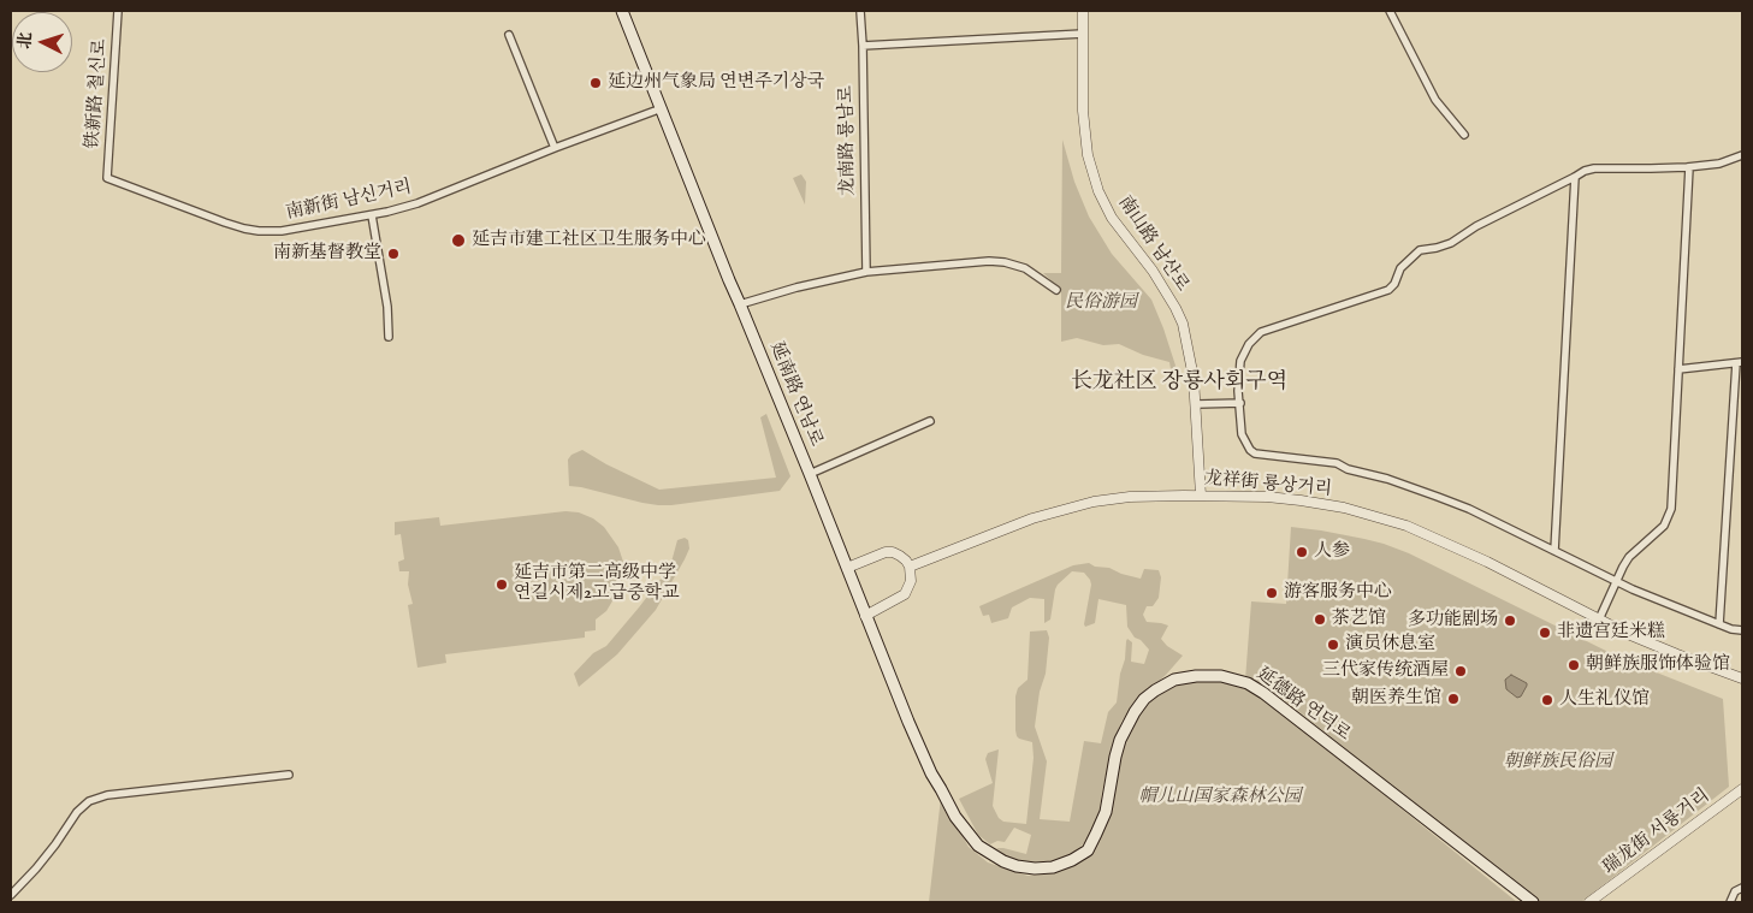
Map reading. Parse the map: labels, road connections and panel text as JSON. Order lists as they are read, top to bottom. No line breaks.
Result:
{"streets":{"main road":["延南路 연남로","延德路 연덕로"],"street":["铁新路 철신로","龙南路 룡남로","南新街 남신거리","南山路 남산로","龙祥街 룡상거리","瑞龙街 서룡거리"]},"crossings":[["铁新路 철신로","南新街 남신거리"],["南新街 남신거리","延南路 연남로"],["南山路 남산로","龙祥街 룡상거리"],["延南路 연남로","延德路 연덕로"]],"districts":["长龙社区 장룡사회구역"],"parks":["民俗游园","朝鲜族民俗园","帽儿山国家森林公园"],"places":["延边州气象局 연변주기상국","延吉市建工社区卫生服务中心","南新基督教堂","人参","延吉市第二高级中学 연길시제2고급중학교","游客服务中心","茶艺馆","多功能剧场","非遗宫廷米糕","演员休息室","朝鲜族服饰体验馆","三代家传统酒屋","朝医养生馆","人生礼仪馆"],"north":"left"}
